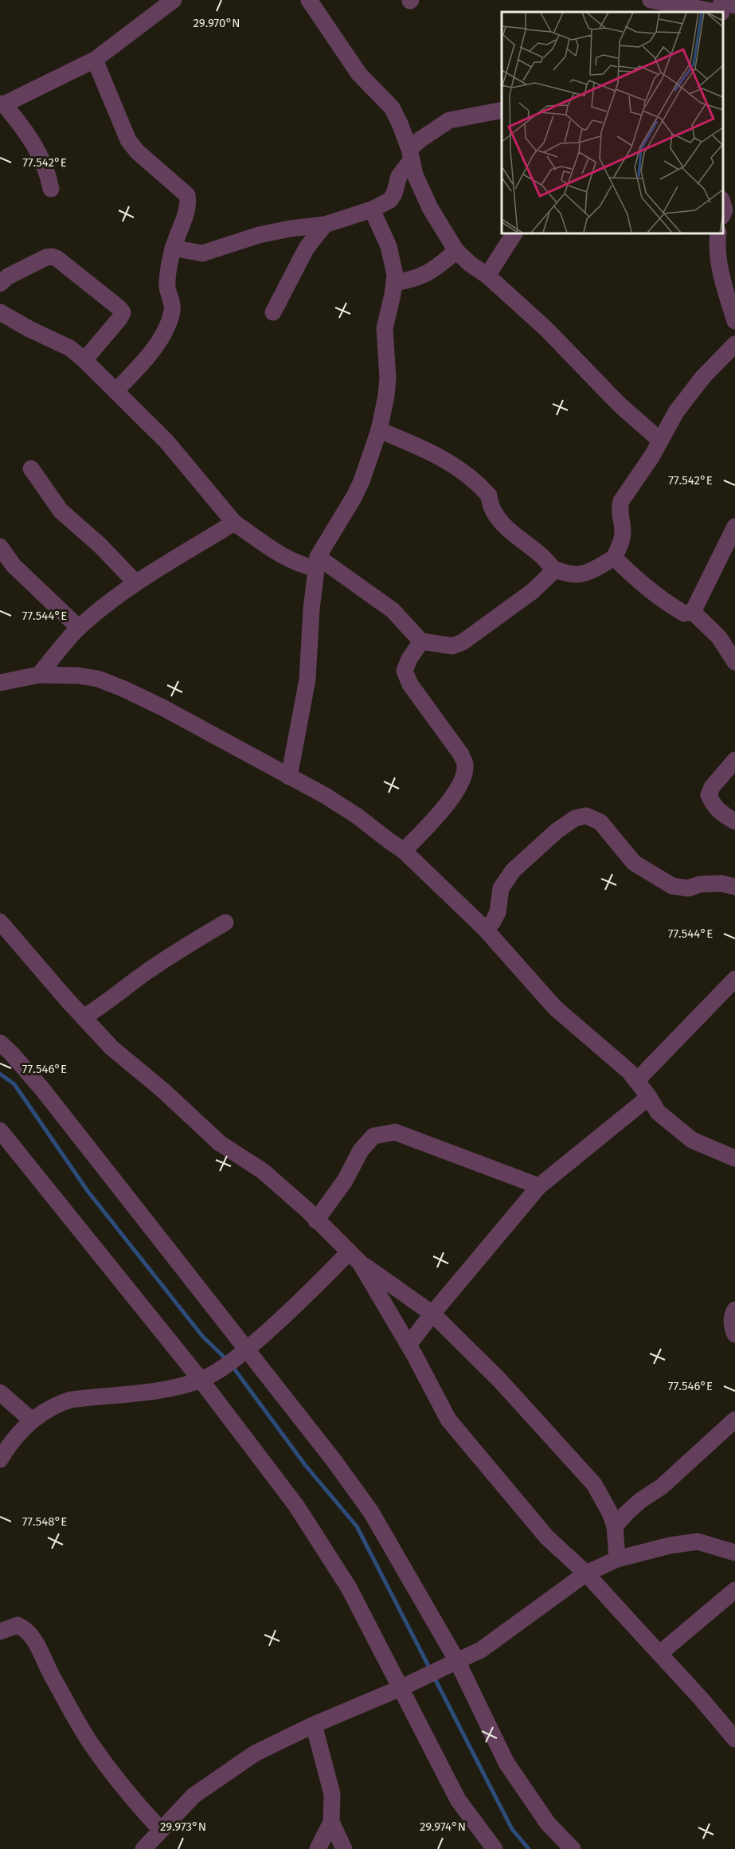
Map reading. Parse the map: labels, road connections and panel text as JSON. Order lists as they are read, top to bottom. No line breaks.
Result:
{"coordinates":["29.970°N","77.542°E","77.544°E","77.546°E","77.548°E","29.973°N","29.974°N"]}
